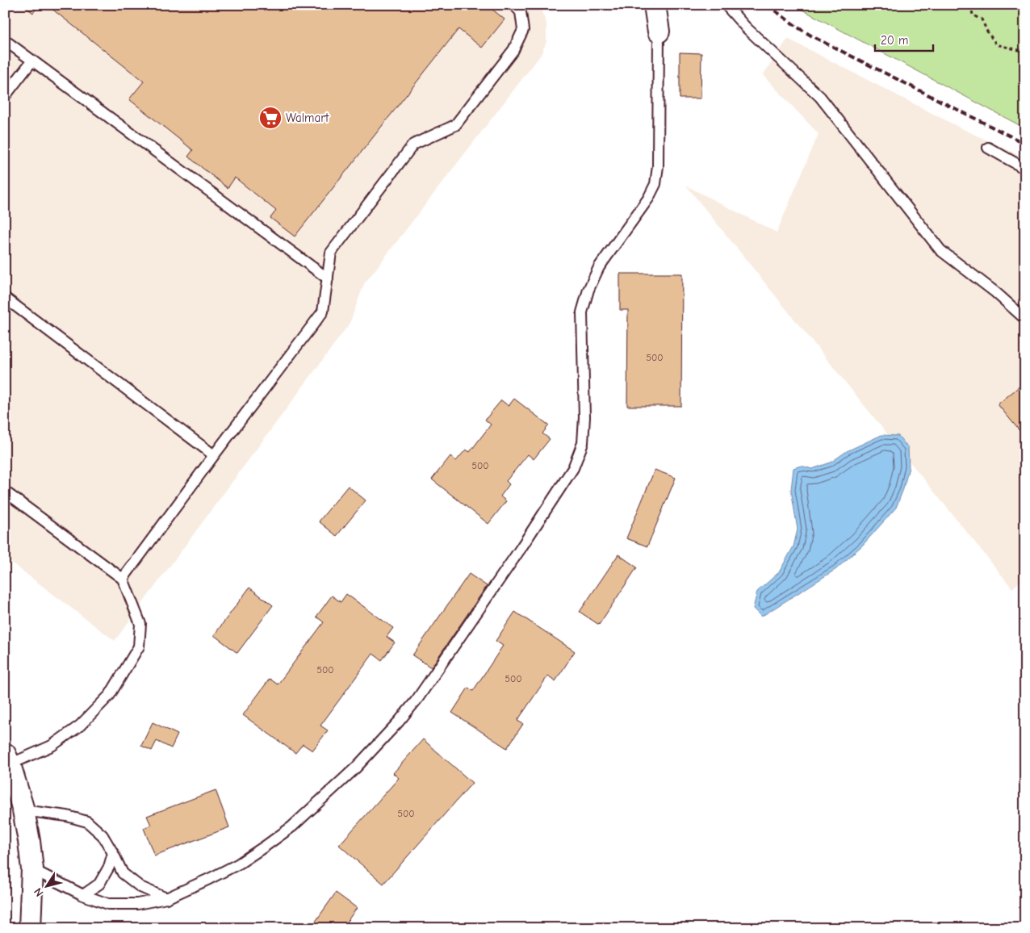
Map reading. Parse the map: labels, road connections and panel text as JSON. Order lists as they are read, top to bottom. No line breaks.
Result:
{"places":{"supermarket":["Walmart"]},"house_numbers":["500","500","500","500","500"],"scale_bar":"20 m","north":"bottom left"}
